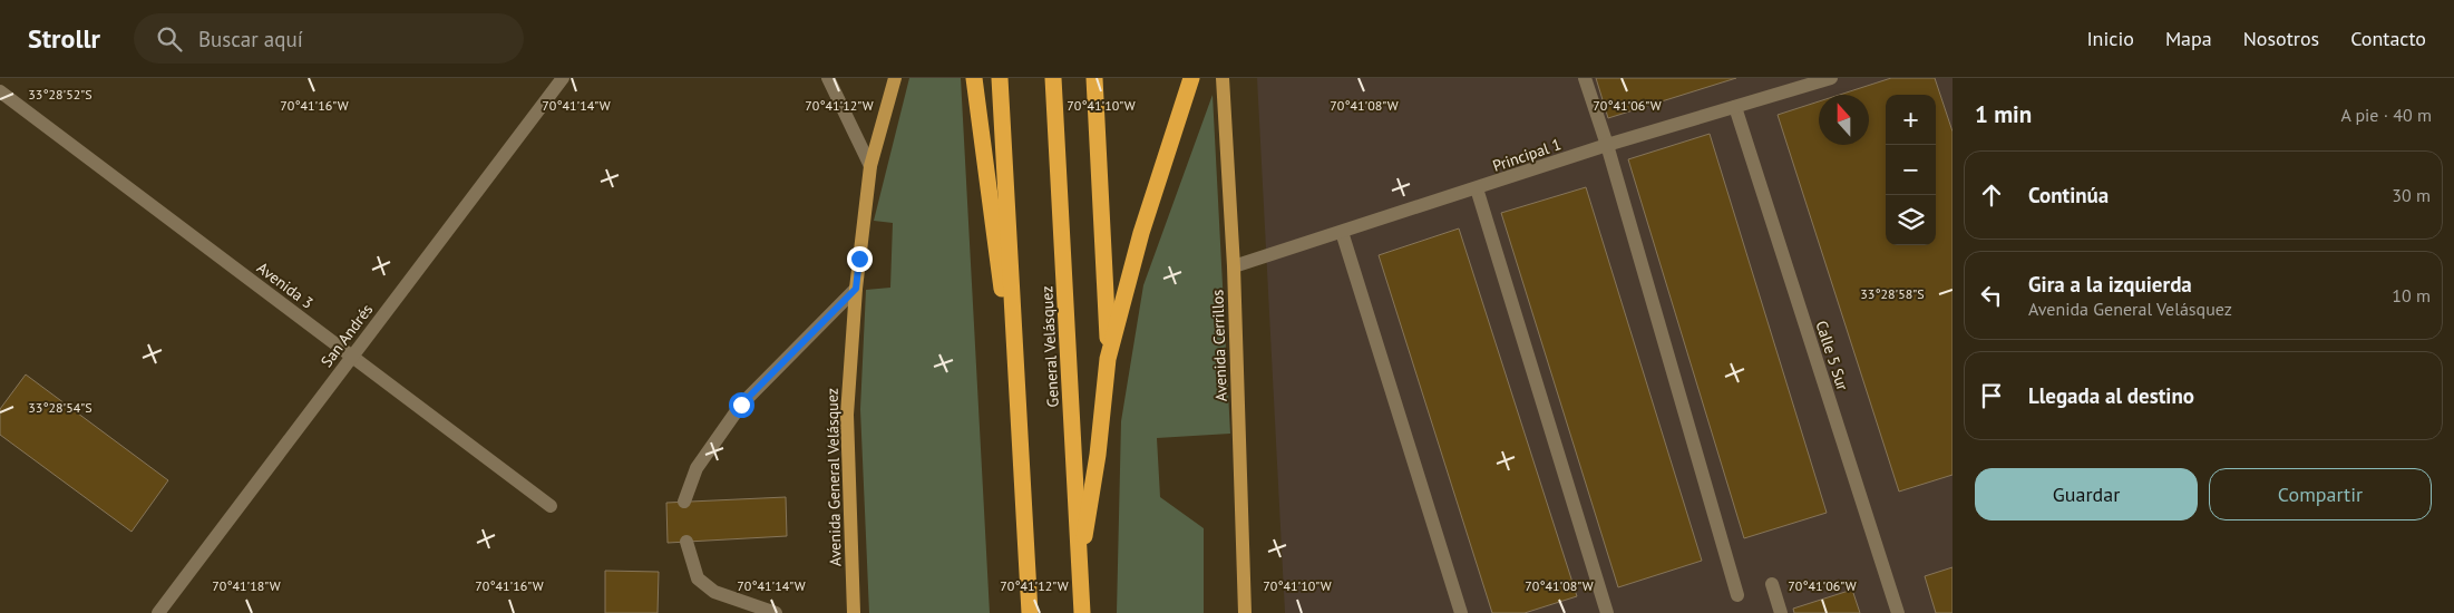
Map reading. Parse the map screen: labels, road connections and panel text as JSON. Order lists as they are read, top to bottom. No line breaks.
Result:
{"streets":{"highway":["General Velásquez"],"main road":["Avenida Cerrillos","Avenida General Velásquez"],"street":["Principal 1","Avenida 3","San Andrés","Calle 5 Sur"]},"crossings":[["Principal 1","Avenida Cerrillos"],["Principal 1","Calle 5 Sur"],["Avenida 3","San Andrés"]],"north":"top","page":{"header":"Strollr","search":"Buscar aquí","nav":["Inicio","Mapa","Nosotros","Contacto"],"heading":["1 min","A pie · 40 m"],"map_buttons":["+","−"],"list":[["Continúa","30 m"],["Gira a la izquierda","Avenida General Velásquez","10 m"],"Llegada al destino"],"buttons":["Guardar","Compartir"]},"coordinates":["33°28'52\"S","70°41'16\"W","70°41'14\"W","70°41'12\"W","70°41'10\"W","70°41'08\"W","70°41'06\"W","33°28'58\"S","33°28'54\"S","70°41'18\"W"]}
